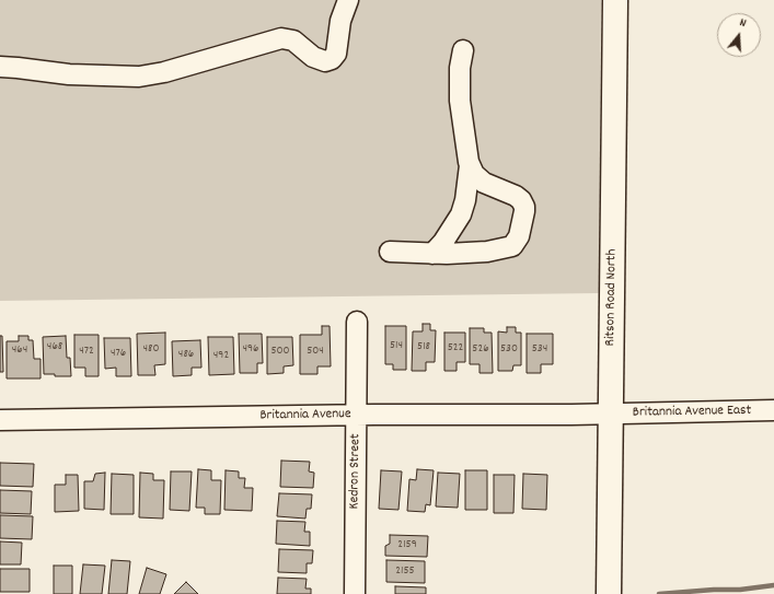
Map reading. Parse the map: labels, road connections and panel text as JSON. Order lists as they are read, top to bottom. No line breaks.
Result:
{"streets":{"main road":["Ritson Road North"],"street":["Britannia Avenue East","Britannia Avenue","Kedron Street"]},"crossings":[["Ritson Road North","Britannia Avenue East"],["Ritson Road North","Britannia Avenue"],["Britannia Avenue East","Britannia Avenue"],["Britannia Avenue","Kedron Street"]],"house_numbers":["514","468","518","522","480","496","526","530","534","464","472","500","504","476","486","492","2159","2155"],"north":"top"}
